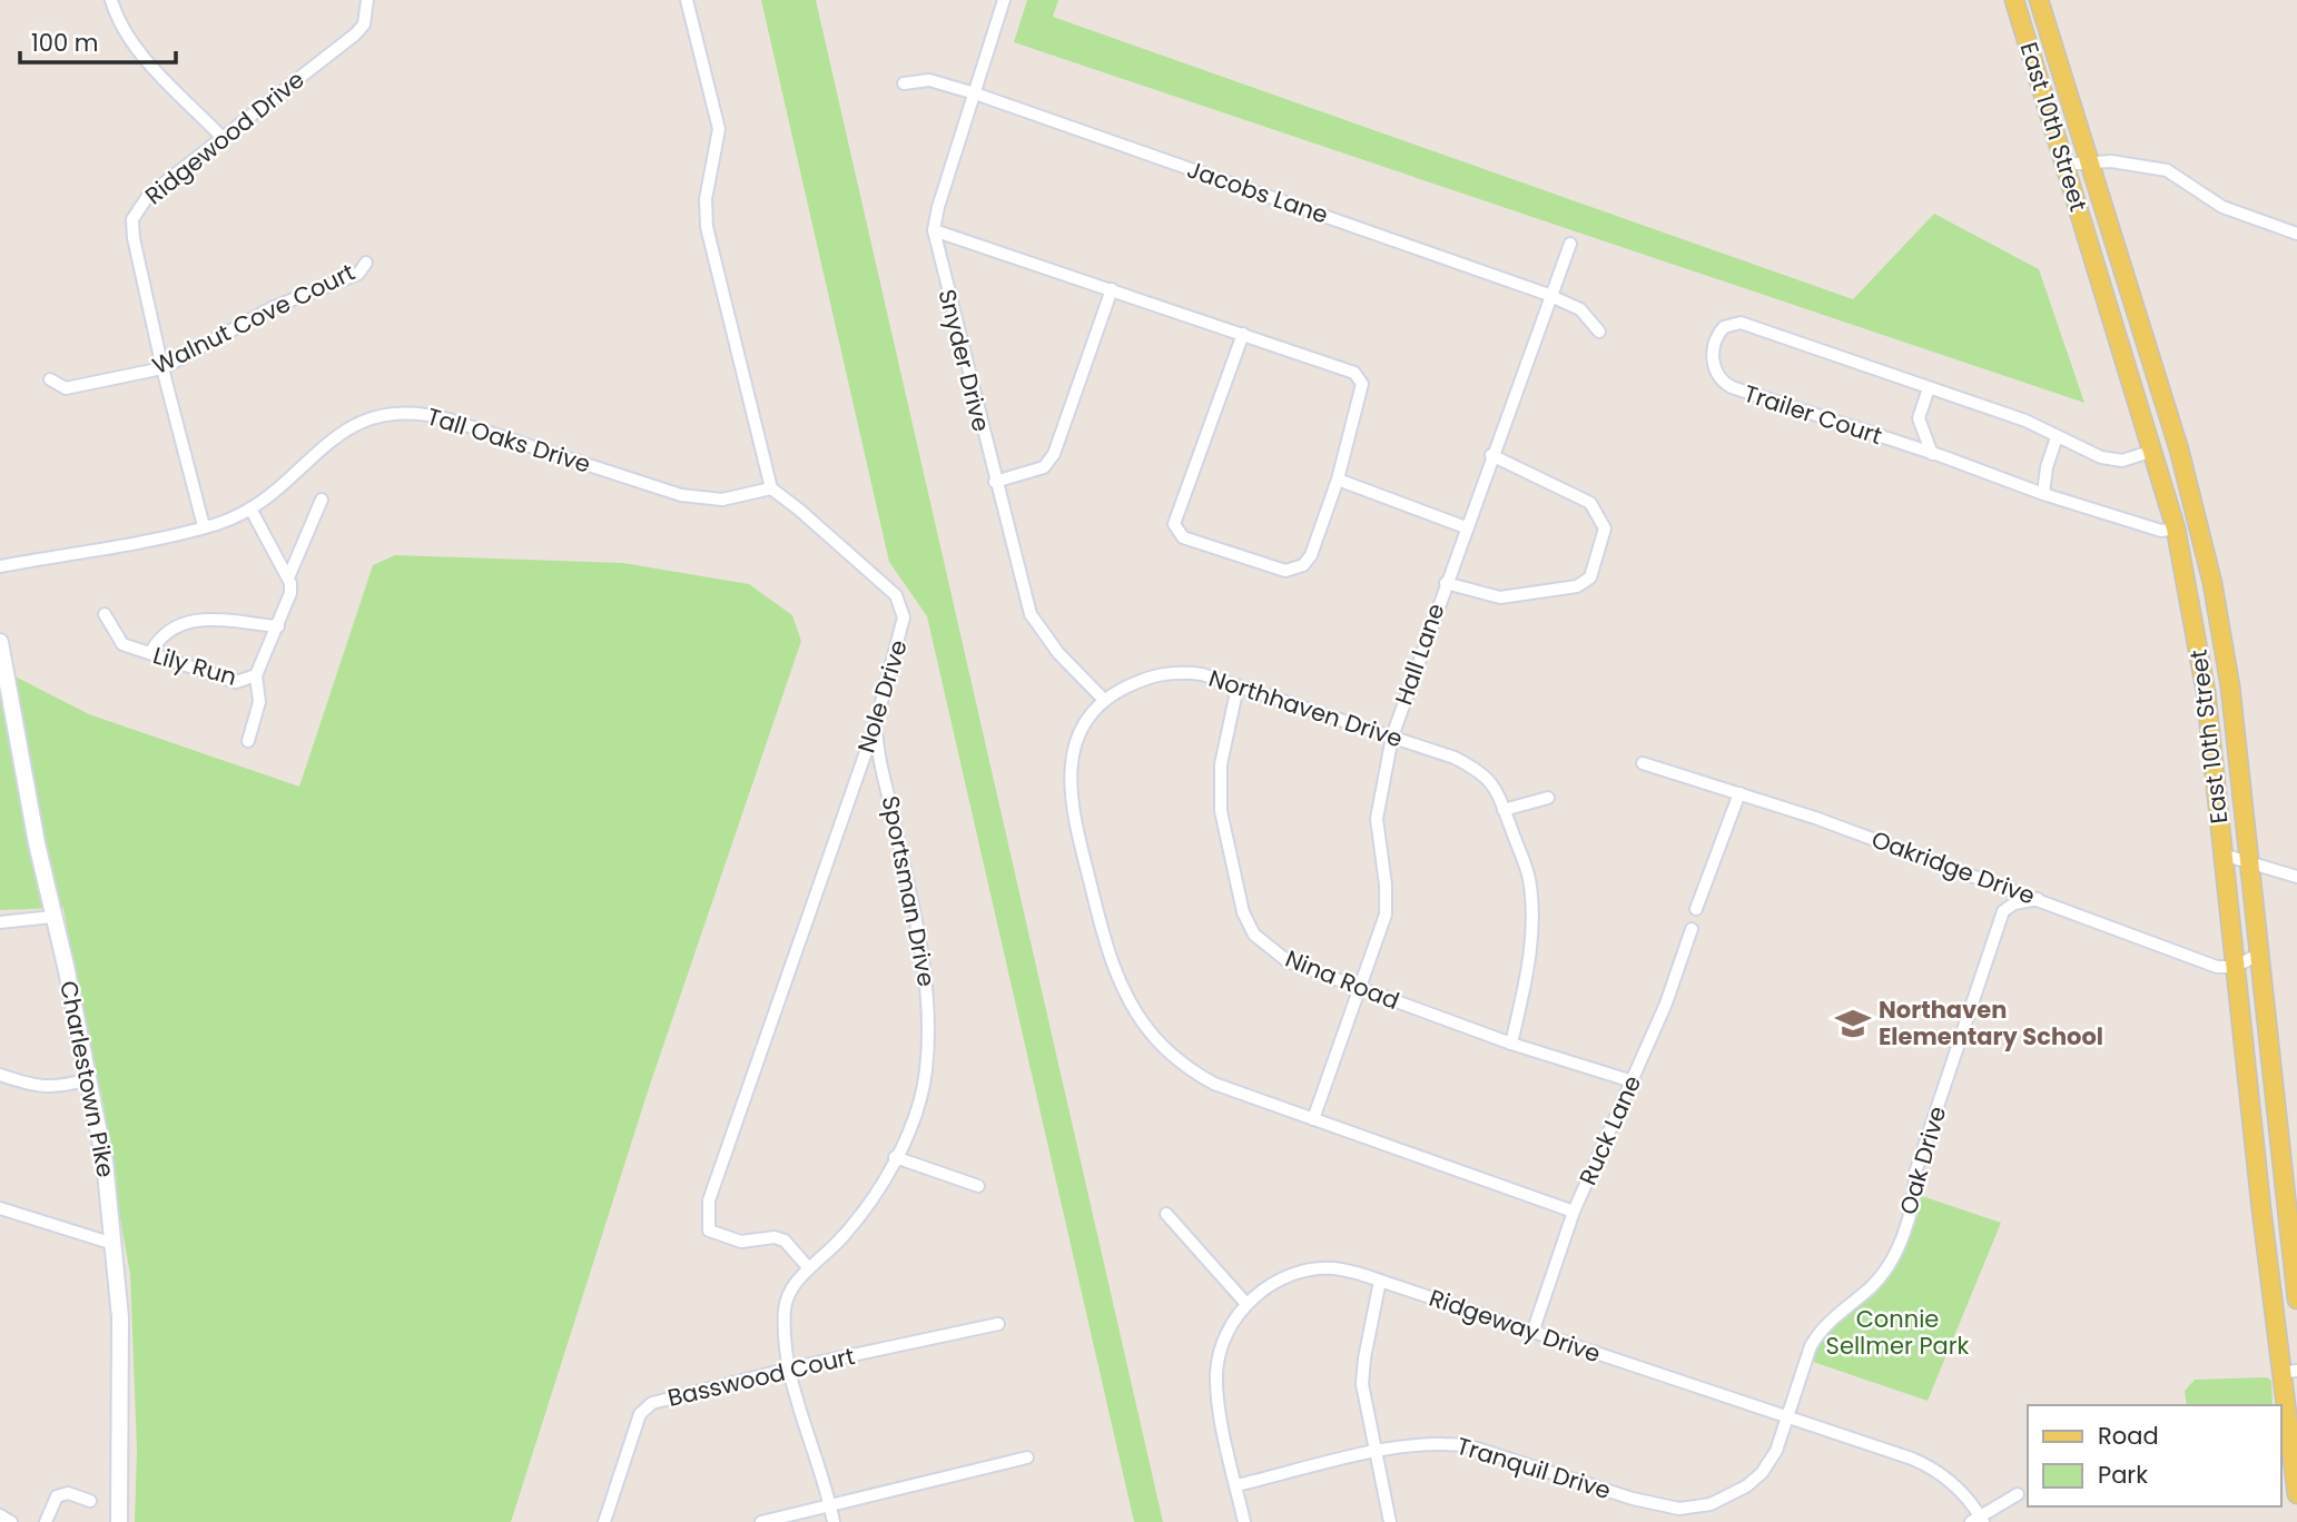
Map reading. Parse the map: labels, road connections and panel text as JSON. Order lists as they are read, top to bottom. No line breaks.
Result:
{"streets":{"main road":["East 10th Street"],"street":["Ridgewood Drive","Jacobs Lane","Walnut Cove Court","Snyder Drive","Trailer Court","Tall Oaks Drive","Hall Lane","Lily Run","Nole Drive","Northhaven Drive","Oakridge Drive","Sportsman Drive","Nina Road","Charlestown Pike","Ruck Lane","Oak Drive","Ridgeway Drive","Basswood Court","Tranquil Drive"]},"crossings":[["East 10th Street","Trailer Court"],["East 10th Street","Oakridge Drive"],["Ridgewood Drive","Walnut Cove Court"],["Ridgewood Drive","Tall Oaks Drive"],["Jacobs Lane","Snyder Drive"],["Jacobs Lane","Hall Lane"],["Snyder Drive","Northhaven Drive"],["Tall Oaks Drive","Nole Drive"],["Hall Lane","Northhaven Drive"],["Hall Lane","Nina Road"],["Nole Drive","Sportsman Drive"],["Northhaven Drive","Nina Road"],["Northhaven Drive","Ruck Lane"],["Oakridge Drive","Oak Drive"],["Sportsman Drive","Basswood Court"],["Nina Road","Ruck Lane"],["Ruck Lane","Ridgeway Drive"],["Oak Drive","Ridgeway Drive"],["Oak Drive","Tranquil Drive"],["Ridgeway Drive","Tranquil Drive"]],"parks":["Connie Sellmer Park"],"places":{"school or university":["Northaven Elementary School"]},"legend":["Road","Park"],"scale_bar":"100 m"}
